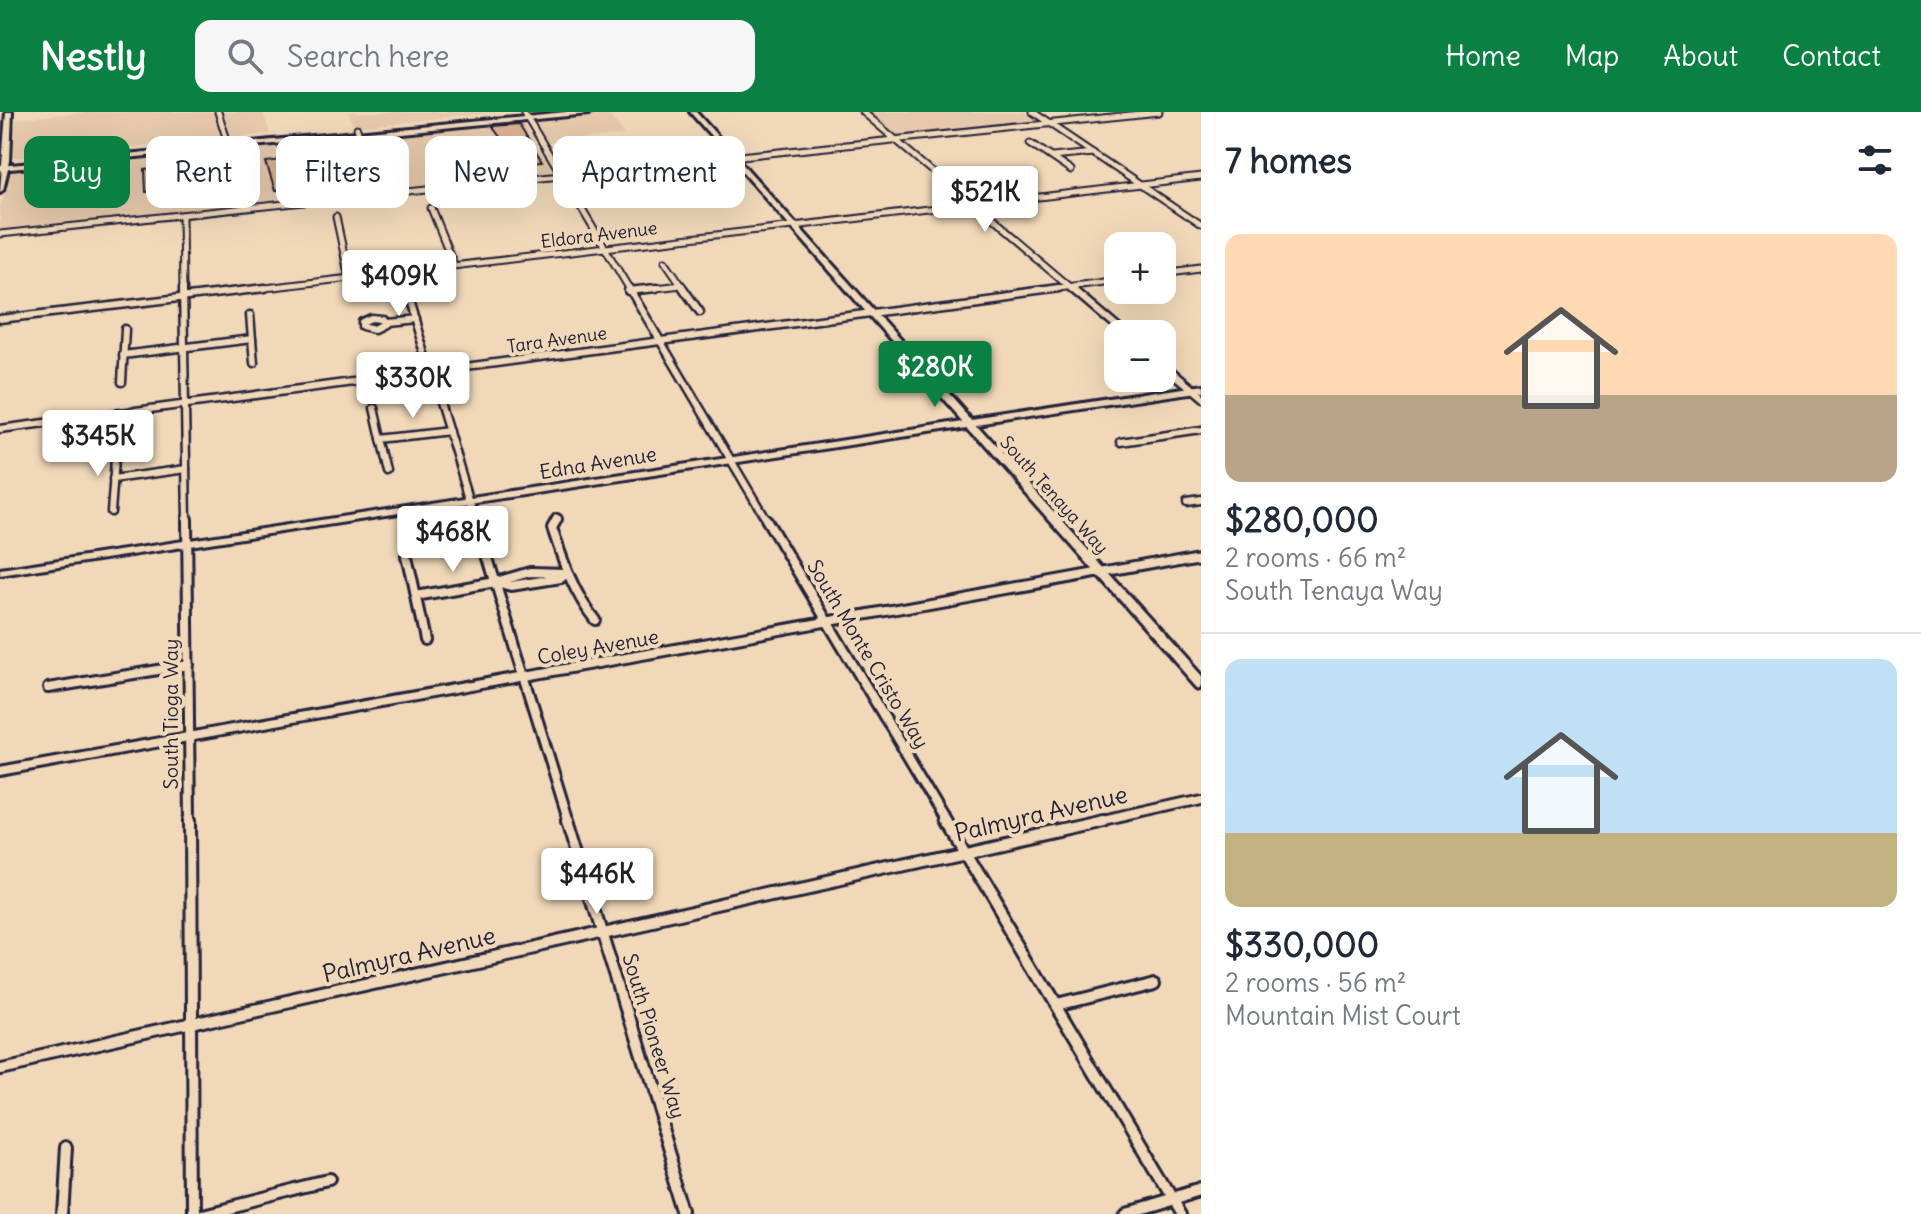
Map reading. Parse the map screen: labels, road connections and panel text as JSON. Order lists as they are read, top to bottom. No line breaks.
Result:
{"streets":{"street":["Eldora Avenue","Tara Avenue","Edna Avenue","South Tenaya Way","Coley Avenue","South Monte Cristo Way","South Tioga Way","Palmyra Avenue","South Pioneer Way"]},"crossings":[["Eldora Avenue","South Tenaya Way"],["Eldora Avenue","South Monte Cristo Way"],["Eldora Avenue","South Tioga Way"],["Eldora Avenue","South Pioneer Way"],["Tara Avenue","South Tenaya Way"],["Tara Avenue","South Monte Cristo Way"],["Tara Avenue","South Tioga Way"],["Tara Avenue","South Pioneer Way"],["Edna Avenue","South Tenaya Way"],["Edna Avenue","South Monte Cristo Way"],["Edna Avenue","South Tioga Way"],["Edna Avenue","South Pioneer Way"],["South Tenaya Way","Coley Avenue"],["Coley Avenue","South Monte Cristo Way"],["Coley Avenue","South Tioga Way"],["Coley Avenue","South Pioneer Way"],["South Monte Cristo Way","Palmyra Avenue"],["South Tioga Way","Palmyra Avenue"],["Palmyra Avenue","South Pioneer Way"]],"page":{"header":"Nestly","search":"Search here","nav":["Home","Map","About","Contact"],"heading":"7 homes","chip":["Buy","Rent","Filters","New","Apartment"],"price":["$521K","$409K","$280K","$330K","$345K","$468K","$446K"],"list":[{"name":"$280,000","note":"2 rooms · 66 m² · South Tenaya Way"},{"name":"$330,000","note":"2 rooms · 56 m² · Mountain Mist Court"}],"map_buttons":["+","−"]}}
